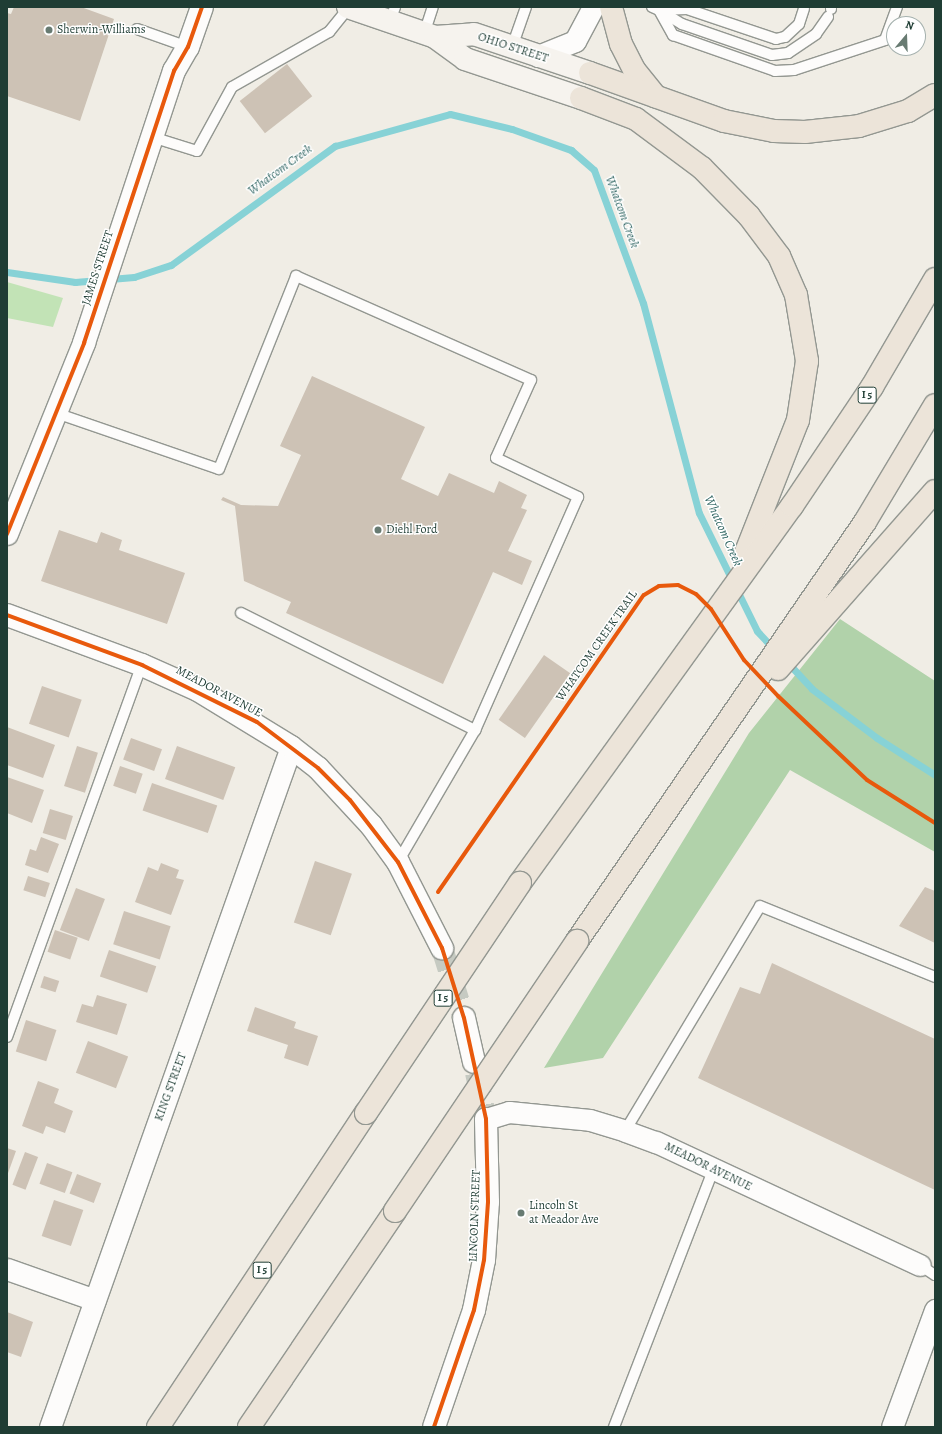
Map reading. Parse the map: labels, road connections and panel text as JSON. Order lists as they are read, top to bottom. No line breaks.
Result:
{"streets":{"highway":["I 5"],"main road":["OHIO STREET"],"street":["JAMES STREET","MEADOR AVENUE","KING STREET","LINCOLN STREET"],"cycle path":["WHATCOM CREEK TRAIL"]},"crossings":[["MEADOR AVENUE","KING STREET"],["MEADOR AVENUE","LINCOLN STREET"]],"water":["Whatcom Creek"],"places":["Sherwin-Williams","Diehl Ford","Lincoln St at Meador Ave"],"north":"top"}
